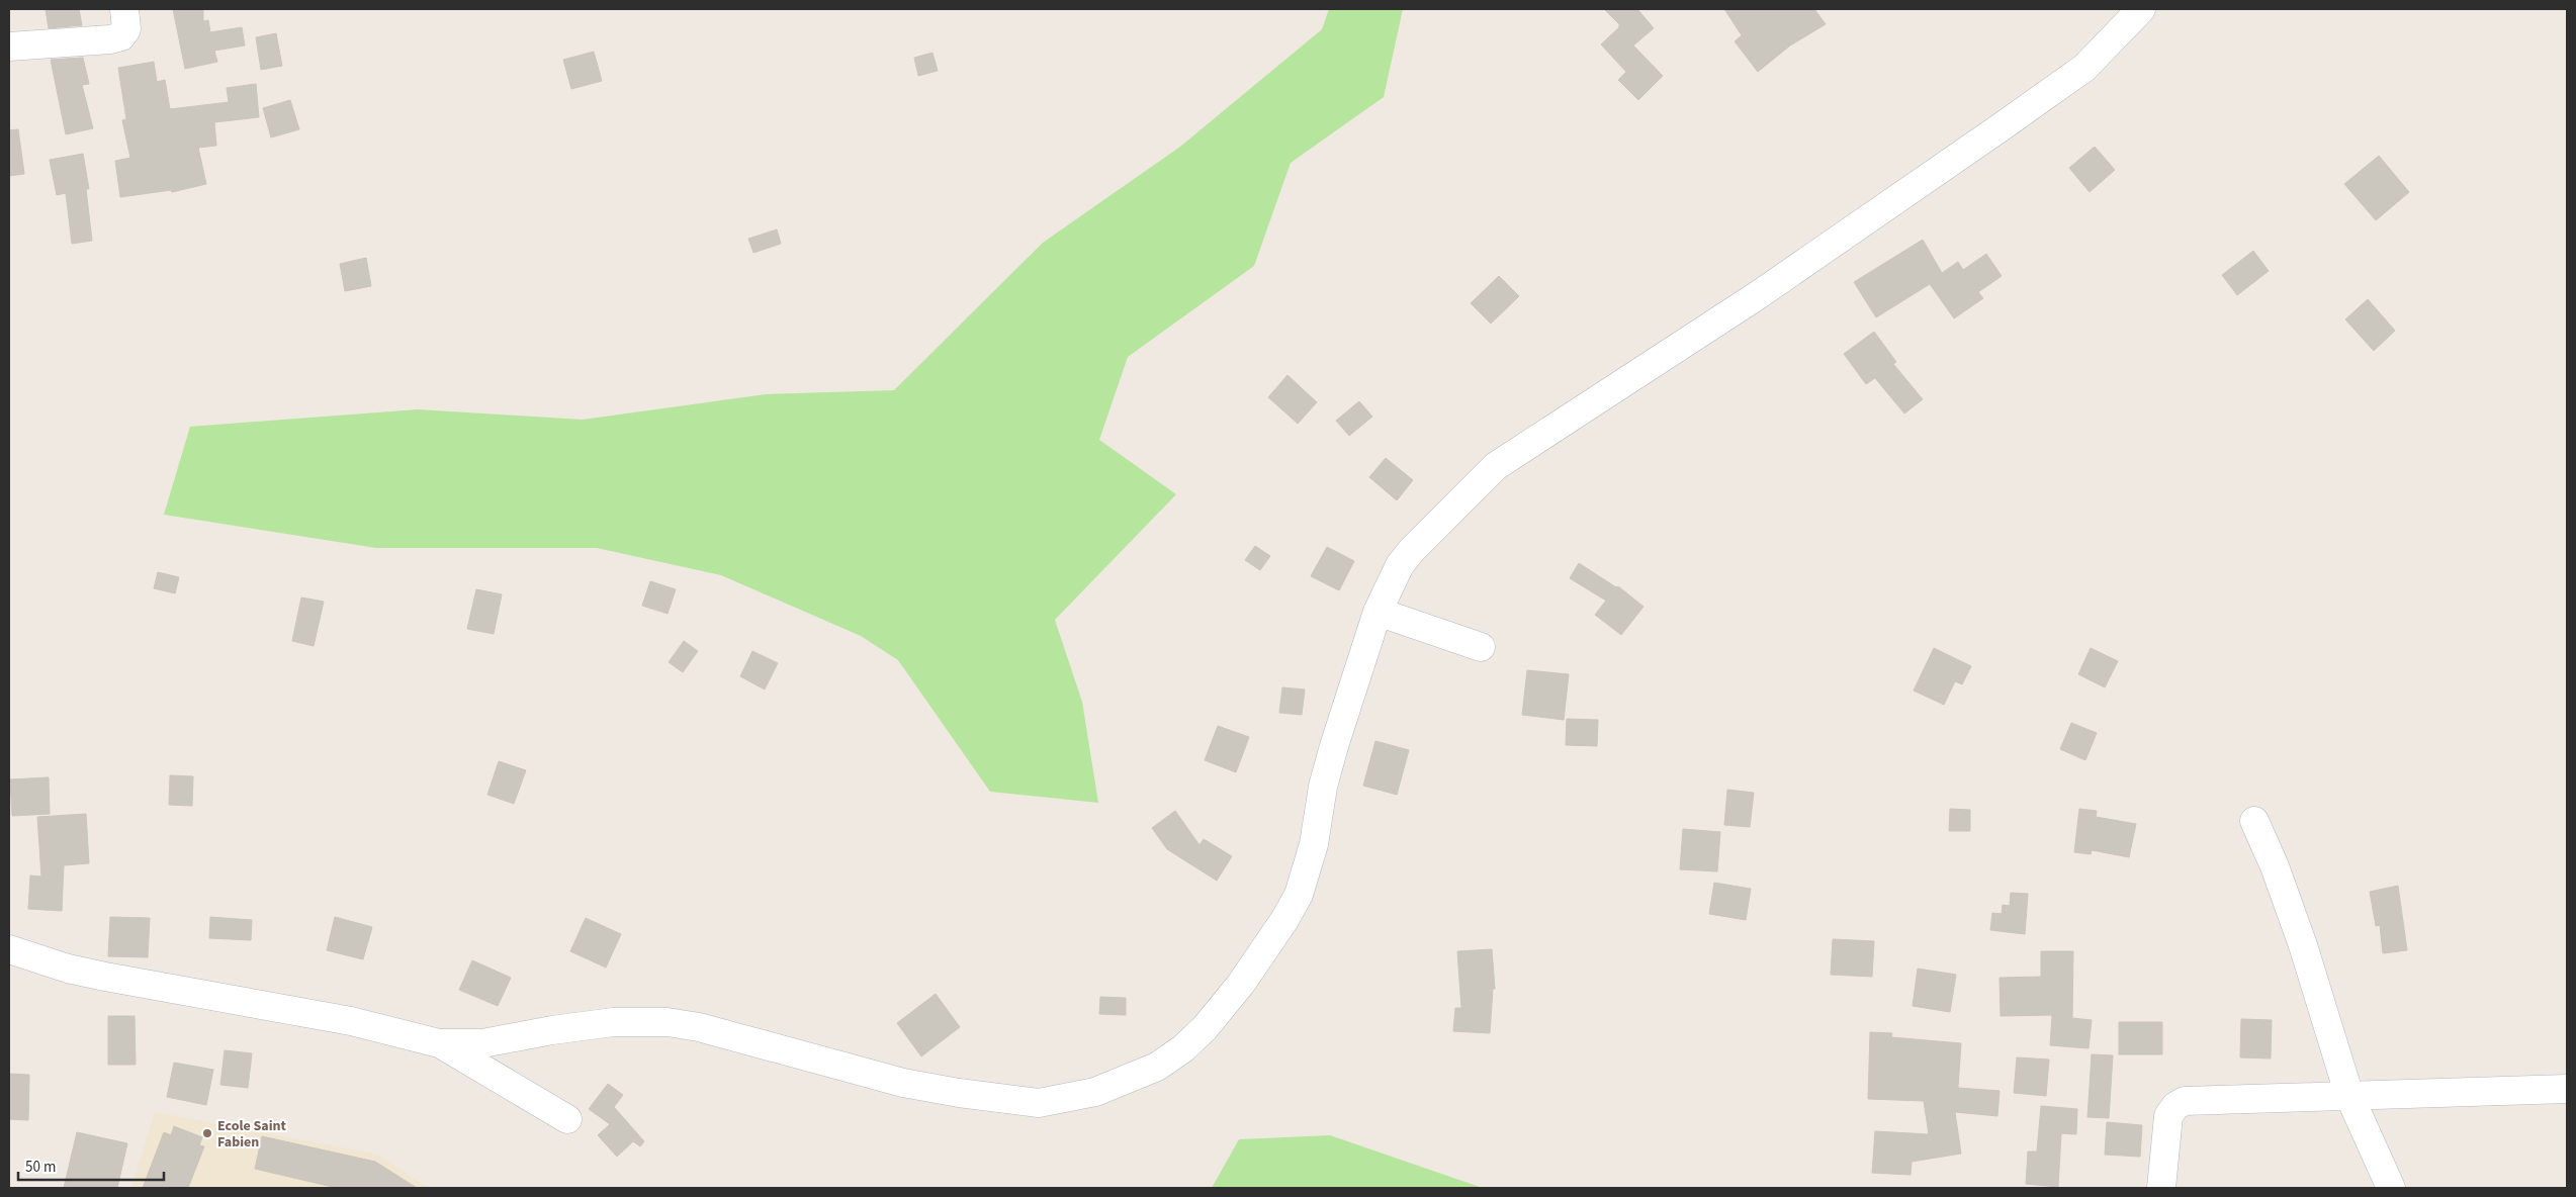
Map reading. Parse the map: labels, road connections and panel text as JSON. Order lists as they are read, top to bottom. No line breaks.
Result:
{"places":["Ecole Saint Fabien"],"scale_bar":"50 m"}
